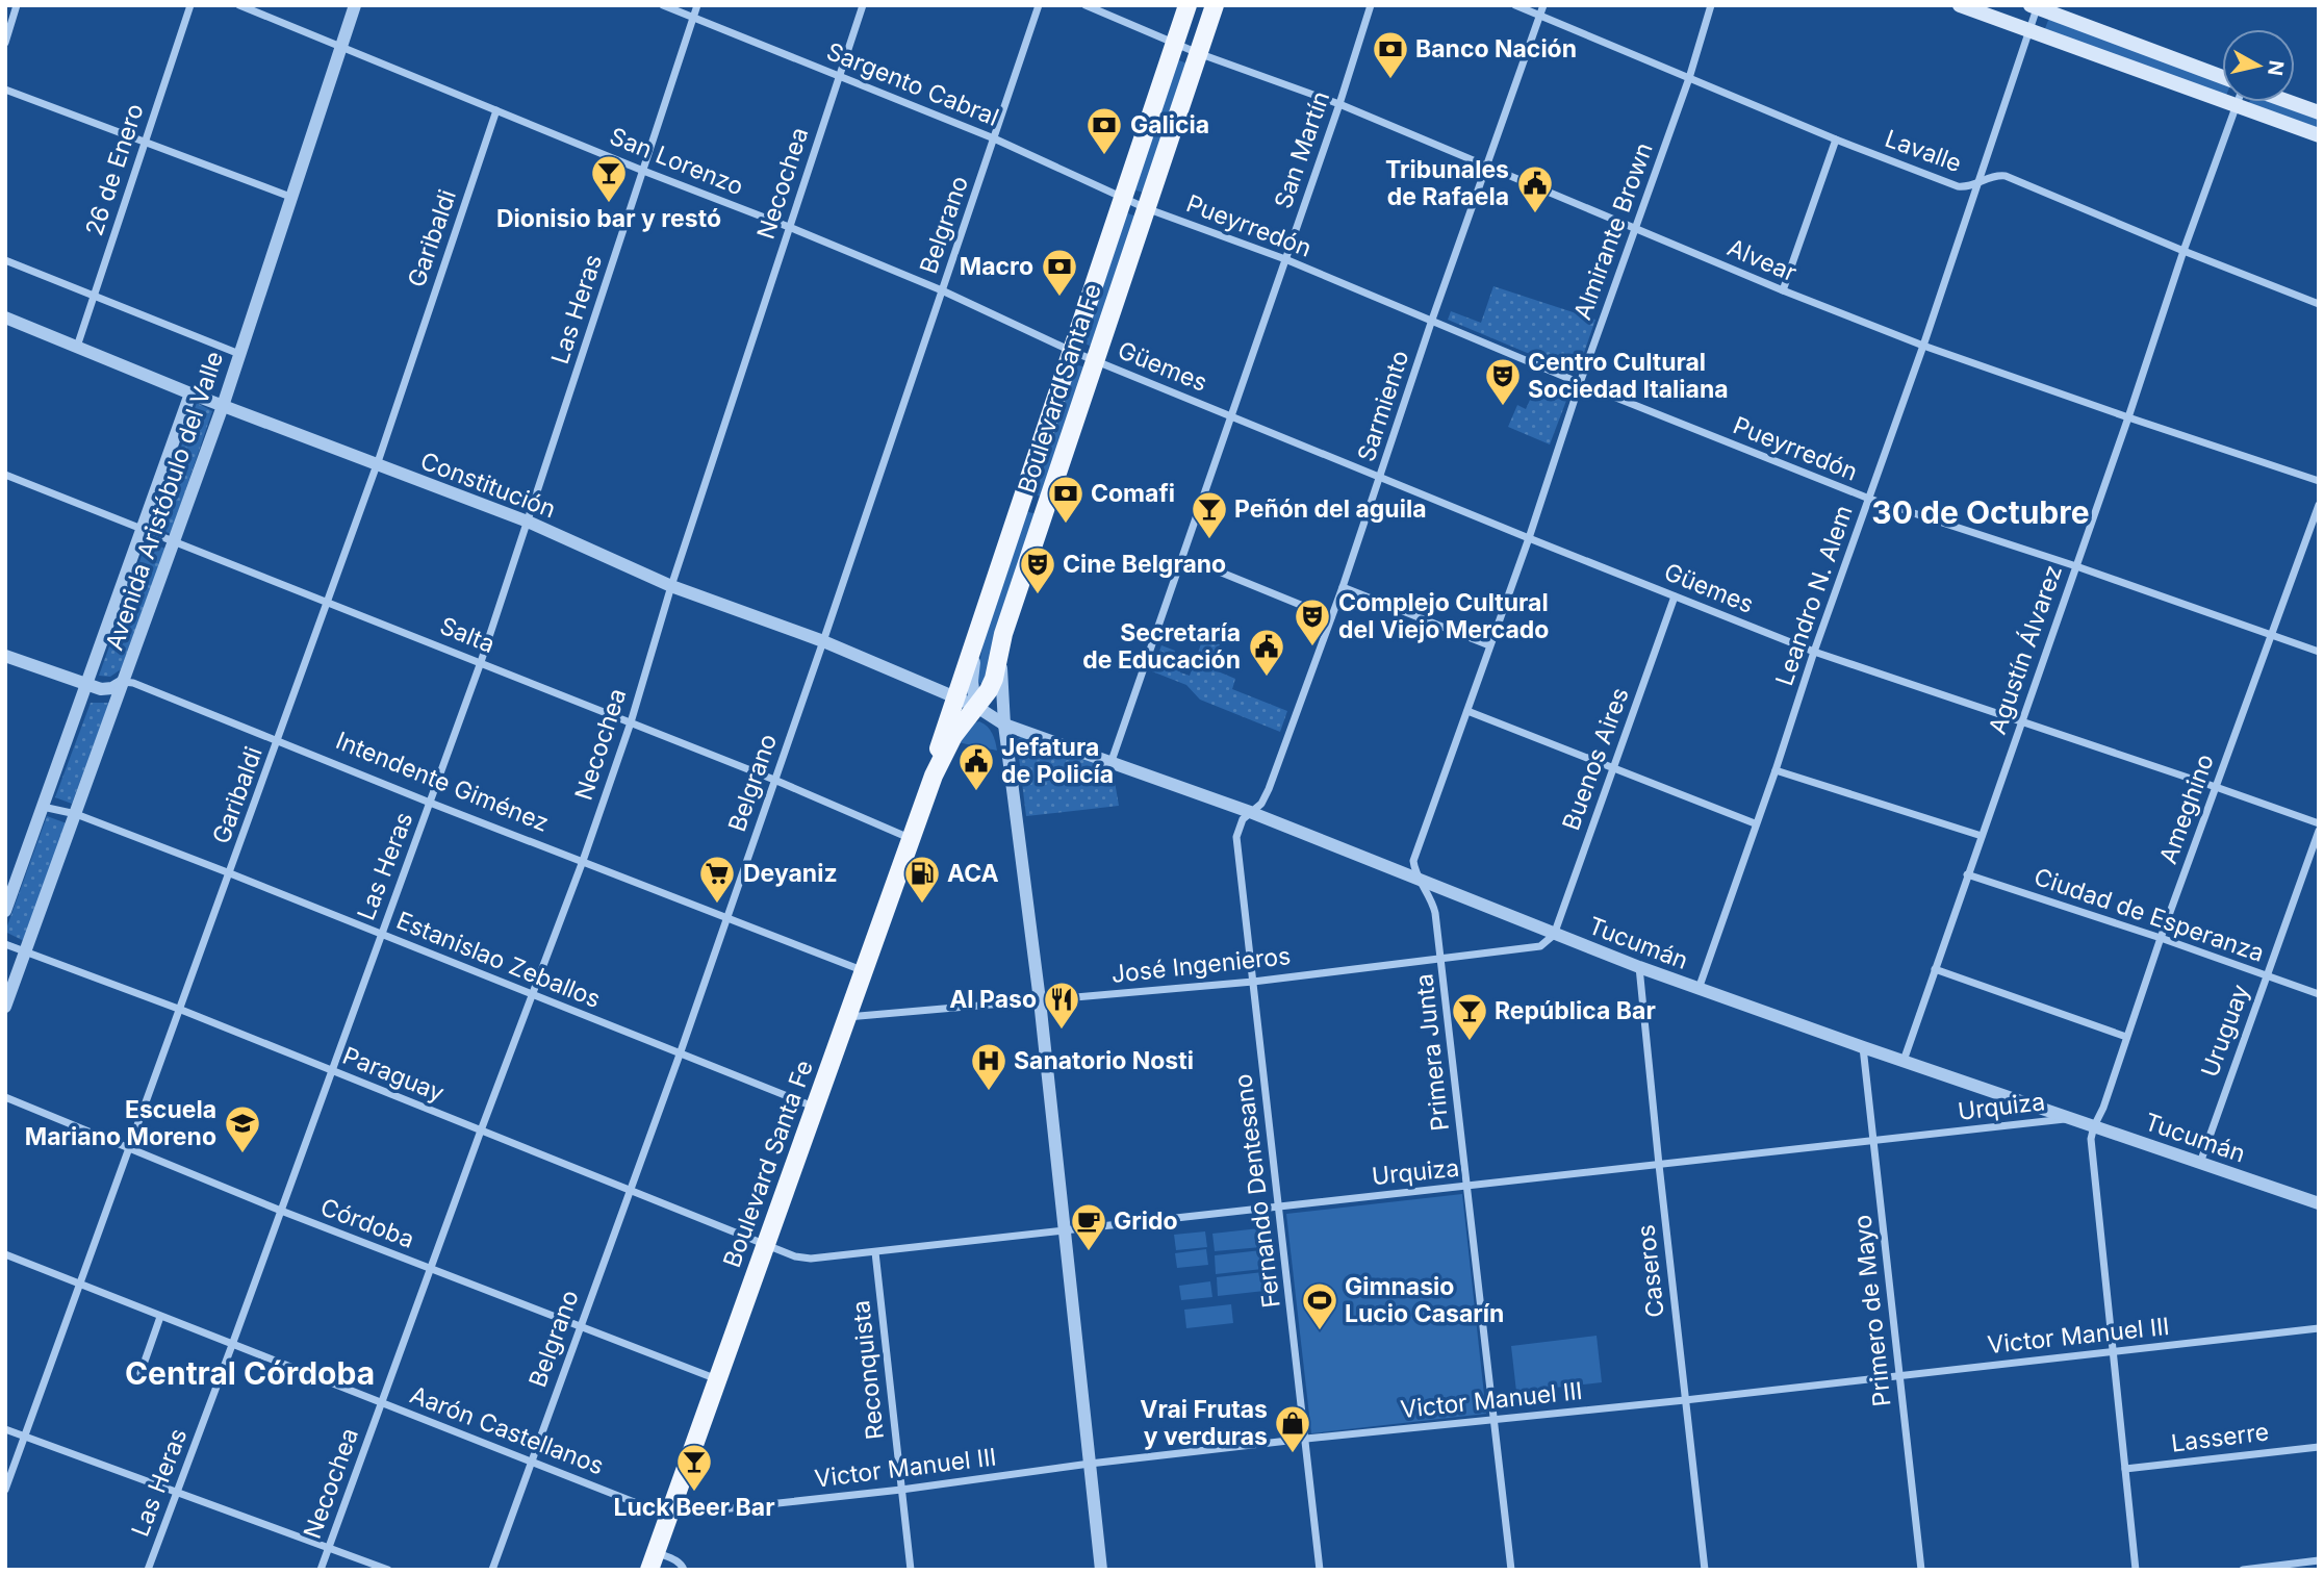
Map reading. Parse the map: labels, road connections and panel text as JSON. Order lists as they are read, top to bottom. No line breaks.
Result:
{"streets":{"main road":["Boulevard Santa Fe"],"street":["Sargento Cabral","San Martín","Lavalle","San Lorenzo","26 de Enero","Necochea","Belgrano","Pueyrredón","Almirante Brown","Garibaldi","Alvear","Las Heras","Güemes","Sarmiento","Constitución","Avenida Aristóbulo del Valle","Leandro N. Alem","Salta","Agustín Álvarez","Buenos Aires","Intendente Giménez","Ameghino","Ciudad de Esperanza","Tucumán","Estanislao Zeballos","José Ingenieros","Uruguay","Primera Junta","Paraguay","Urquiza","Fernando Dentesano","Córdoba","Caseros","Primero de Mayo","Victor Manuel III","Reconquista","Aarón Castellanos","Lasserre"]},"crossings":[["Sargento Cabral","Necochea"],["Sargento Cabral","Belgrano"],["Sargento Cabral","Pueyrredón"],["Sargento Cabral","Las Heras"],["Sargento Cabral","Boulevard Santa Fe"],["San Martín","Pueyrredón"],["San Martín","Alvear"],["San Martín","Güemes"],["San Martín","Tucumán"],["Lavalle","Almirante Brown"],["Lavalle","Sarmiento"],["Lavalle","Leandro N. Alem"],["Lavalle","Agustín Álvarez"],["San Lorenzo","Necochea"],["San Lorenzo","Belgrano"],["San Lorenzo","Garibaldi"],["San Lorenzo","Las Heras"],["San Lorenzo","Güemes"],["San Lorenzo","Boulevard Santa Fe"],["San Lorenzo","Avenida Aristóbulo del Valle"],["26 de Enero","Constitución"],["Necochea","Constitución"],["Necochea","Salta"],["Necochea","Intendente Giménez"],["Necochea","Estanislao Zeballos"],["Necochea","Paraguay"],["Necochea","Córdoba"],["Necochea","Aarón Castellanos"],["Belgrano","Constitución"],["Belgrano","Salta"],["Belgrano","Intendente Giménez"],["Belgrano","Estanislao Zeballos"],["Belgrano","Paraguay"],["Belgrano","Córdoba"],["Belgrano","Aarón Castellanos"],["Pueyrredón","Almirante Brown"],["Pueyrredón","Boulevard Santa Fe"],["Pueyrredón","Sarmiento"],["Pueyrredón","Leandro N. Alem"],["Pueyrredón","Agustín Álvarez"],["Pueyrredón","Ameghino"],["Almirante Brown","Alvear"],["Almirante Brown","Güemes"],["Almirante Brown","Tucumán"],["Almirante Brown","Primera Junta"],["Garibaldi","Constitución"],["Garibaldi","Salta"],["Garibaldi","Intendente Giménez"],["Garibaldi","Estanislao Zeballos"],["Garibaldi","Paraguay"],["Garibaldi","Córdoba"],["Garibaldi","Aarón Castellanos"],["Alvear","Boulevard Santa Fe"],["Alvear","Sarmiento"],["Alvear","Leandro N. Alem"],["Alvear","Agustín Álvarez"],["Las Heras","Constitución"],["Las Heras","Salta"],["Las Heras","Intendente Giménez"],["Las Heras","Estanislao Zeballos"],["Las Heras","Paraguay"],["Las Heras","Córdoba"],["Las Heras","Aarón Castellanos"],["Güemes","Boulevard Santa Fe"],["Güemes","Sarmiento"],["Güemes","Leandro N. Alem"],["Güemes","Agustín Álvarez"],["Güemes","Buenos Aires"],["Güemes","Ameghino"],["Boulevard Santa Fe","Constitución"],["Boulevard Santa Fe","Salta"],["Boulevard Santa Fe","Intendente Giménez"],["Boulevard Santa Fe","Tucumán"],["Boulevard Santa Fe","Estanislao Zeballos"],["Boulevard Santa Fe","José Ingenieros"],["Boulevard Santa Fe","Paraguay"],["Boulevard Santa Fe","Urquiza"],["Boulevard Santa Fe","Córdoba"],["Boulevard Santa Fe","Victor Manuel III"],["Boulevard Santa Fe","Aarón Castellanos"],["Sarmiento","Tucumán"],["Sarmiento","Fernando Dentesano"],["Constitución","Avenida Aristóbulo del Valle"],["Constitución","Tucumán"],["Avenida Aristóbulo del Valle","Salta"],["Avenida Aristóbulo del Valle","Intendente Giménez"],["Avenida Aristóbulo del Valle","Estanislao Zeballos"],["Avenida Aristóbulo del Valle","Paraguay"],["Leandro N. Alem","Tucumán"],["Agustín Álvarez","Ciudad de Esperanza"],["Agustín Álvarez","Tucumán"],["Buenos Aires","Tucumán"],["Buenos Aires","José Ingenieros"],["Ameghino","Ciudad de Esperanza"],["Ameghino","Tucumán"],["Ciudad de Esperanza","Uruguay"],["Tucumán","José Ingenieros"],["Tucumán","Uruguay"],["Tucumán","Primera Junta"],["Tucumán","Urquiza"],["Tucumán","Fernando Dentesano"],["Tucumán","Caseros"],["Tucumán","Primero de Mayo"],["José Ingenieros","Primera Junta"],["José Ingenieros","Fernando Dentesano"],["Primera Junta","Urquiza"],["Primera Junta","Victor Manuel III"],["Paraguay","Urquiza"],["Urquiza","Fernando Dentesano"],["Urquiza","Caseros"],["Urquiza","Primero de Mayo"],["Urquiza","Reconquista"],["Fernando Dentesano","Victor Manuel III"],["Caseros","Victor Manuel III"],["Primero de Mayo","Victor Manuel III"],["Victor Manuel III","Reconquista"],["Victor Manuel III","Aarón Castellanos"]],"districts":["30 de Octubre","Central Córdoba"],"places":{"bank":["Banco Nación","Galicia","Macro","Comafi"],"bar":["Dionisio bar y restó","Peñón del aguila","República Bar","Luck Beer Bar"],"public building":["Tribunales de Rafaela","Secretaría de Educación","Jefatura de Policía"],"theatre":["Centro Cultural Sociedad Italiana","Cine Belgrano","Complejo Cultural del Viejo Mercado"],"supermarket":["Deyaniz"],"fuel station":["ACA"],"restaurant":["Al Paso"],"hospital":["Sanatorio Nosti"],"school or university":["Escuela Mariano Moreno"],"cafe":["Grido"],"sports":["Gimnasio Lucio Casarín"],"shop":["Vrai Frutas y verduras"]},"north":"right"}
